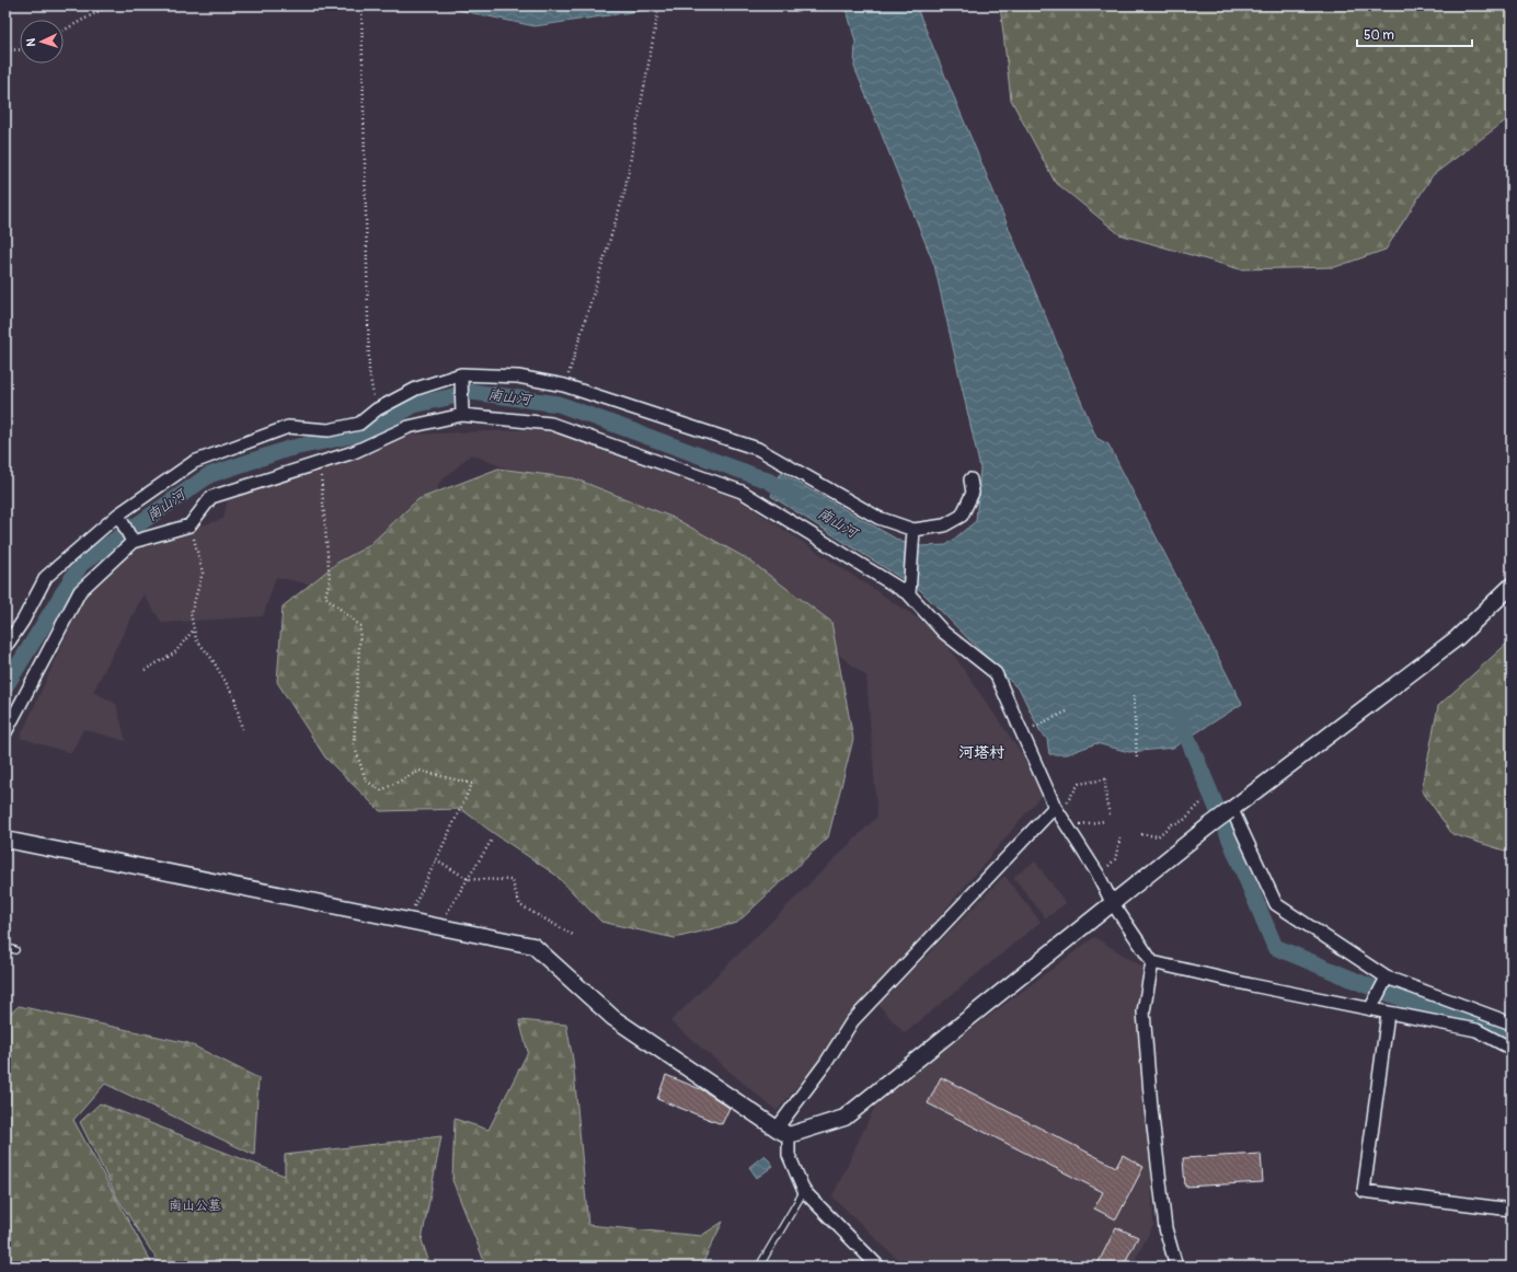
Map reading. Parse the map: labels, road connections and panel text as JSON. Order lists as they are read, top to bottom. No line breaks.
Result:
{"districts":["河塔村"],"water":["南山河"],"parks":["南山公墓"],"scale_bar":"50 m","north":"left"}
